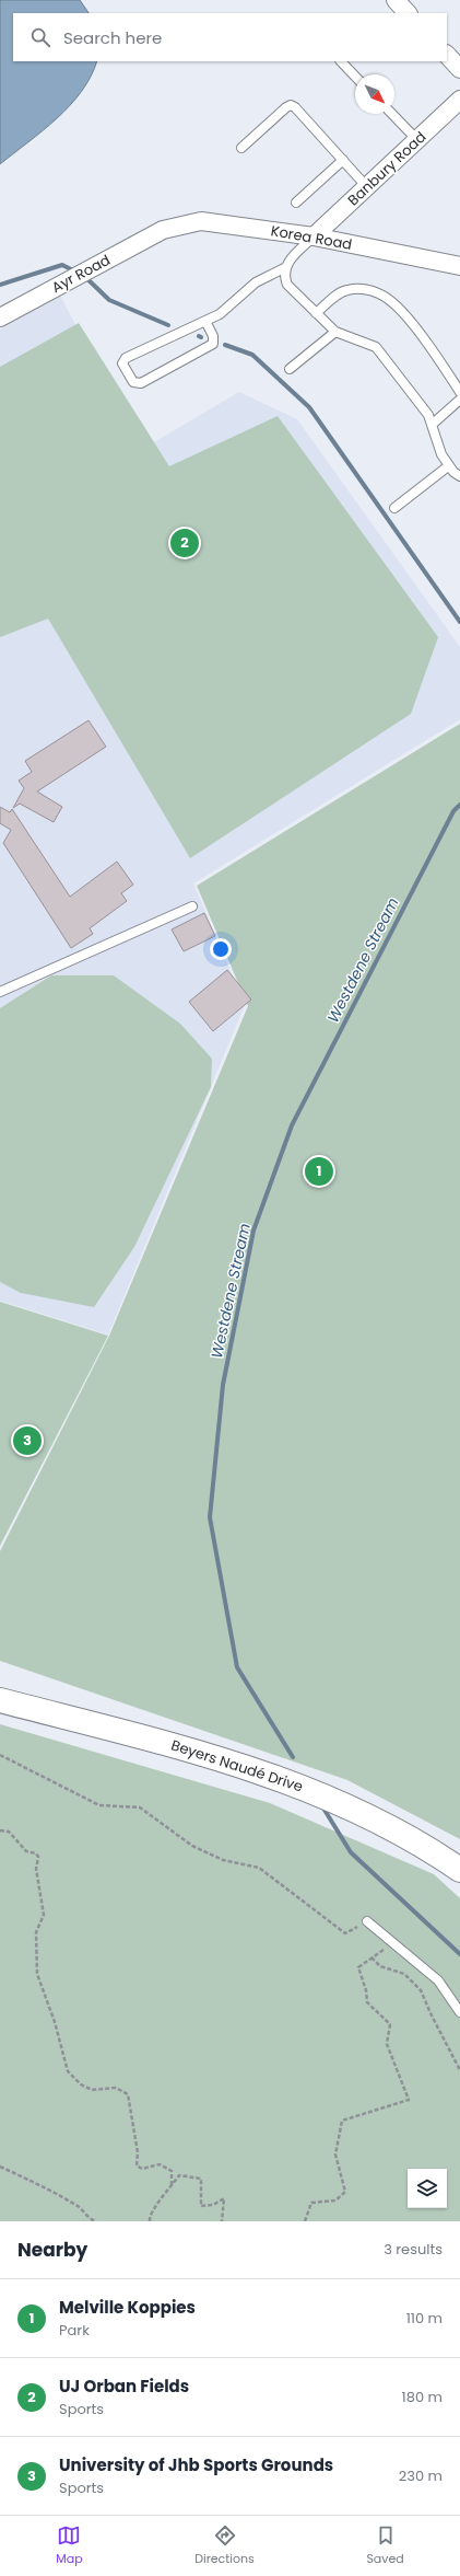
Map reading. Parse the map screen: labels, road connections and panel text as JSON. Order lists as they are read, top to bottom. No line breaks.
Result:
{"streets":{"main road":["Beyers Naudé Drive"],"street":["Banbury Road","Korea Road","Ayr Road"]},"crossings":[["Banbury Road","Korea Road"],["Korea Road","Ayr Road"]],"water":["Westdene Stream"],"north":"bottom right","page":{"search":"Search here","pins":["2","1","3"],"heading":["Nearby","3 results"],"list":[{"mark":"1","name":"Melville Koppies","note":"Park","value":"110 m"},{"mark":"2","name":"UJ Orban Fields","note":"Sports","value":"180 m"},{"mark":"3","name":"University of Jhb Sports Grounds","note":"Sports","value":"230 m"}],"nav":["Map","Directions","Saved"]}}
